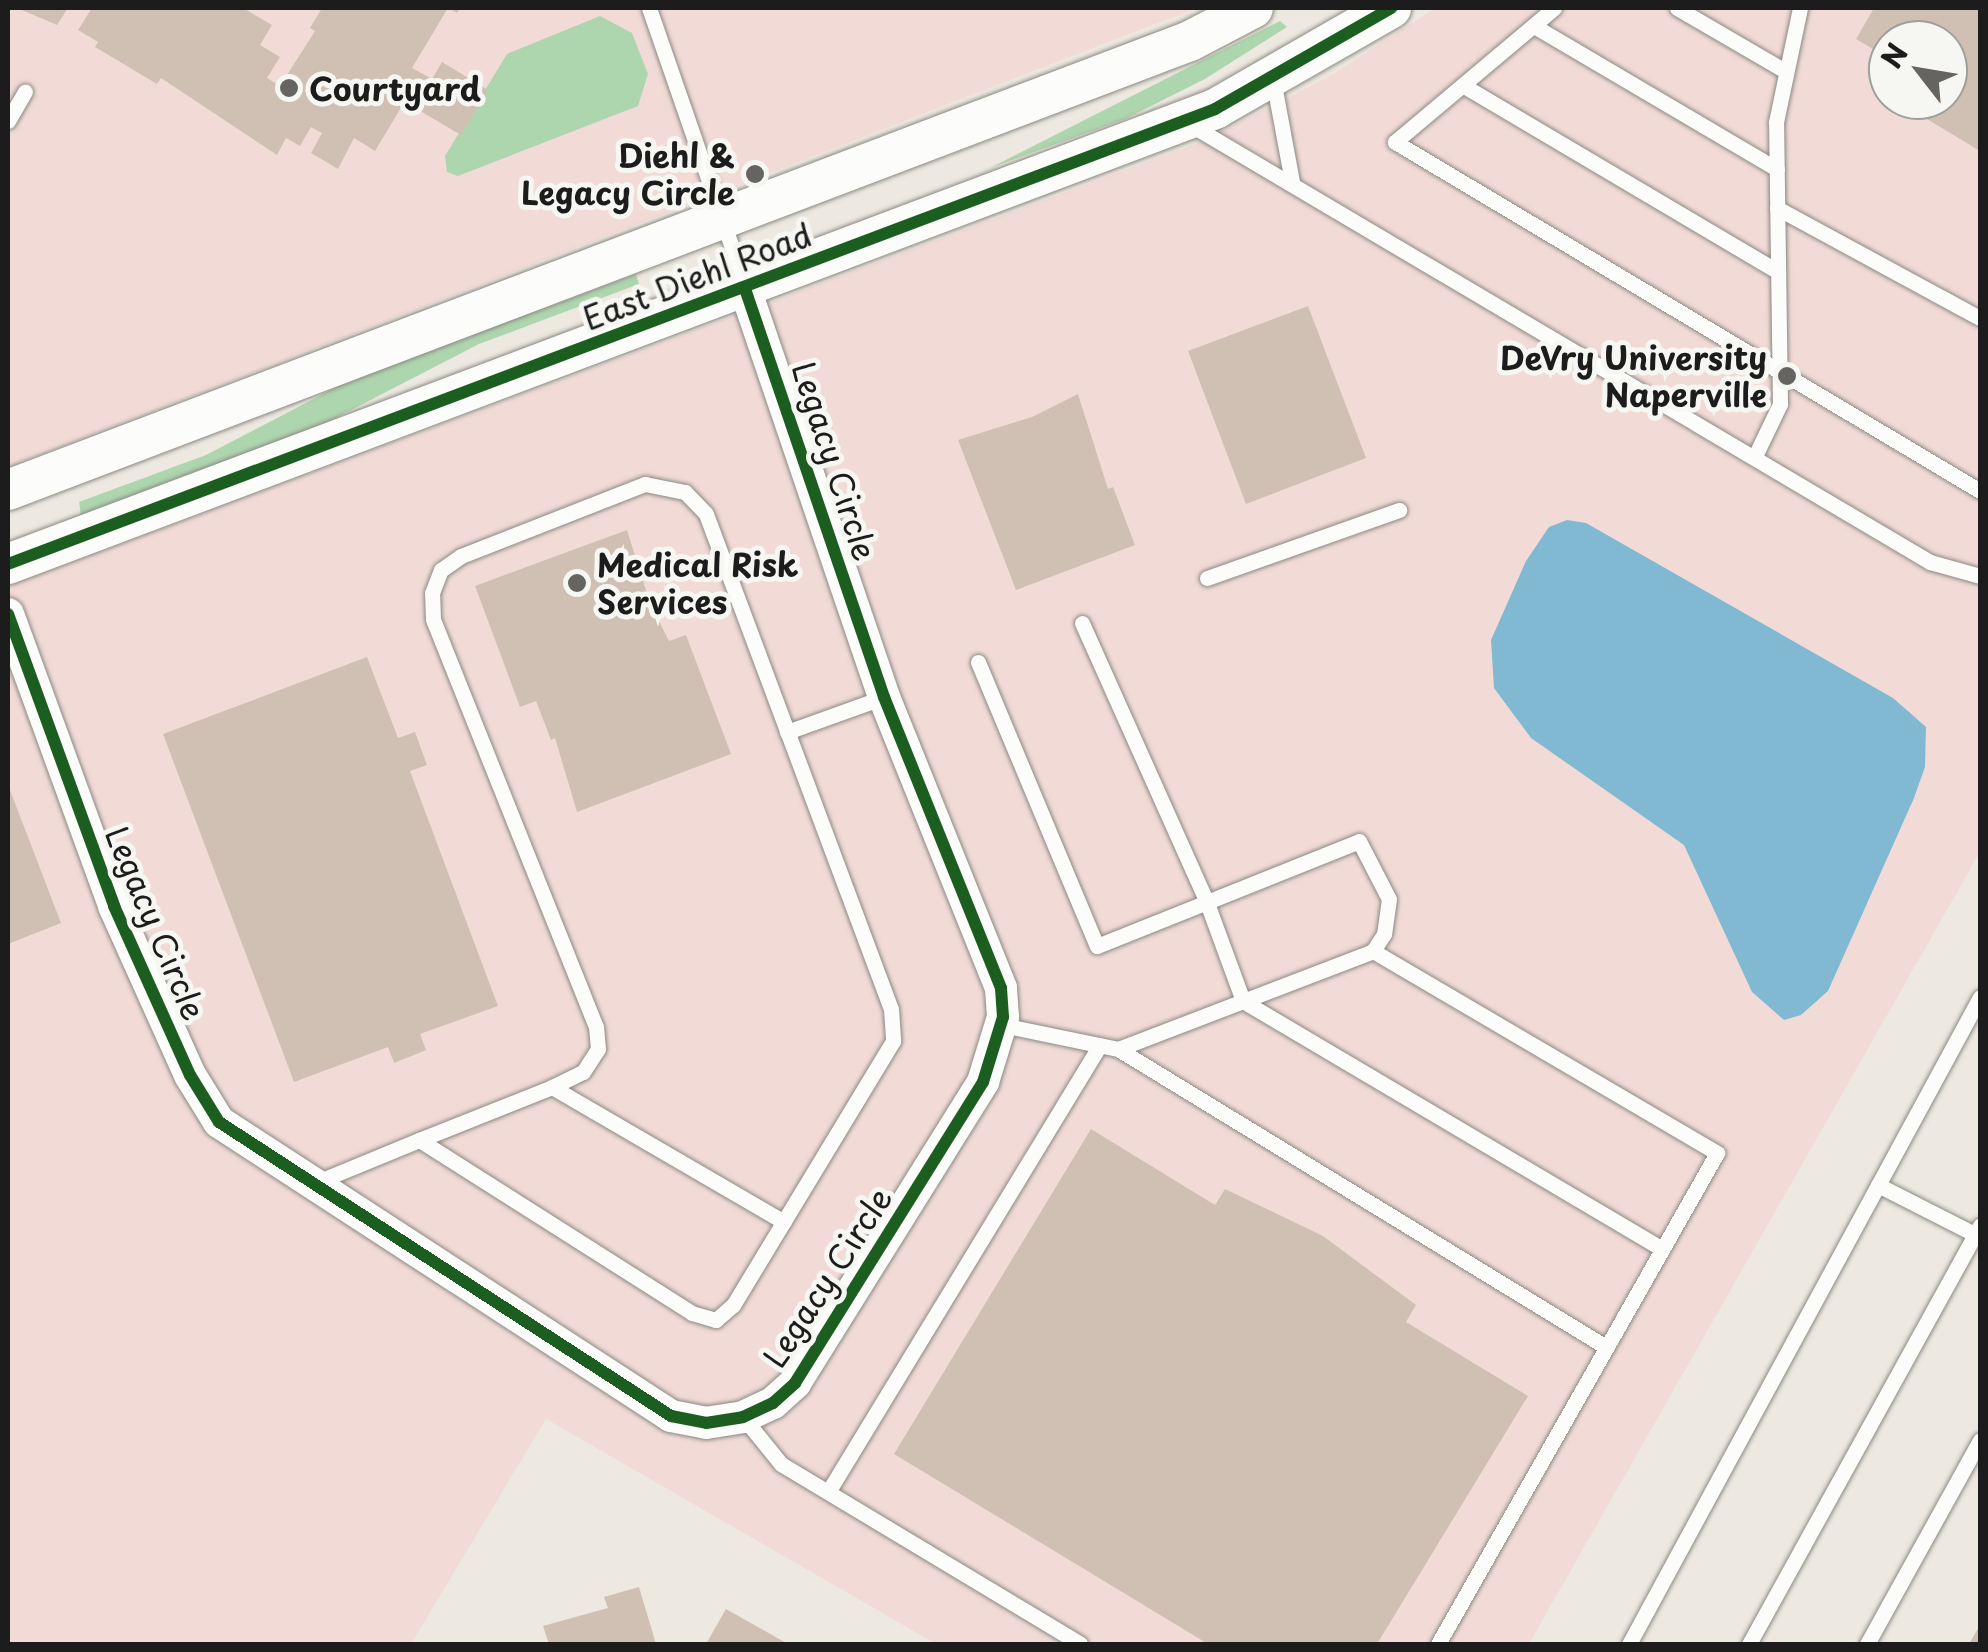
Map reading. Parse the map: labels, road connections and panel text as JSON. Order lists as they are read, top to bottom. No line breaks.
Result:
{"streets":{"street":["East Diehl Road","Legacy Circle"]},"crossings":[["East Diehl Road","Legacy Circle"]],"places":["Courtyard","Diehl & Legacy Circle","DeVry University Naperville","Medical Risk Services"],"north":"top left"}
